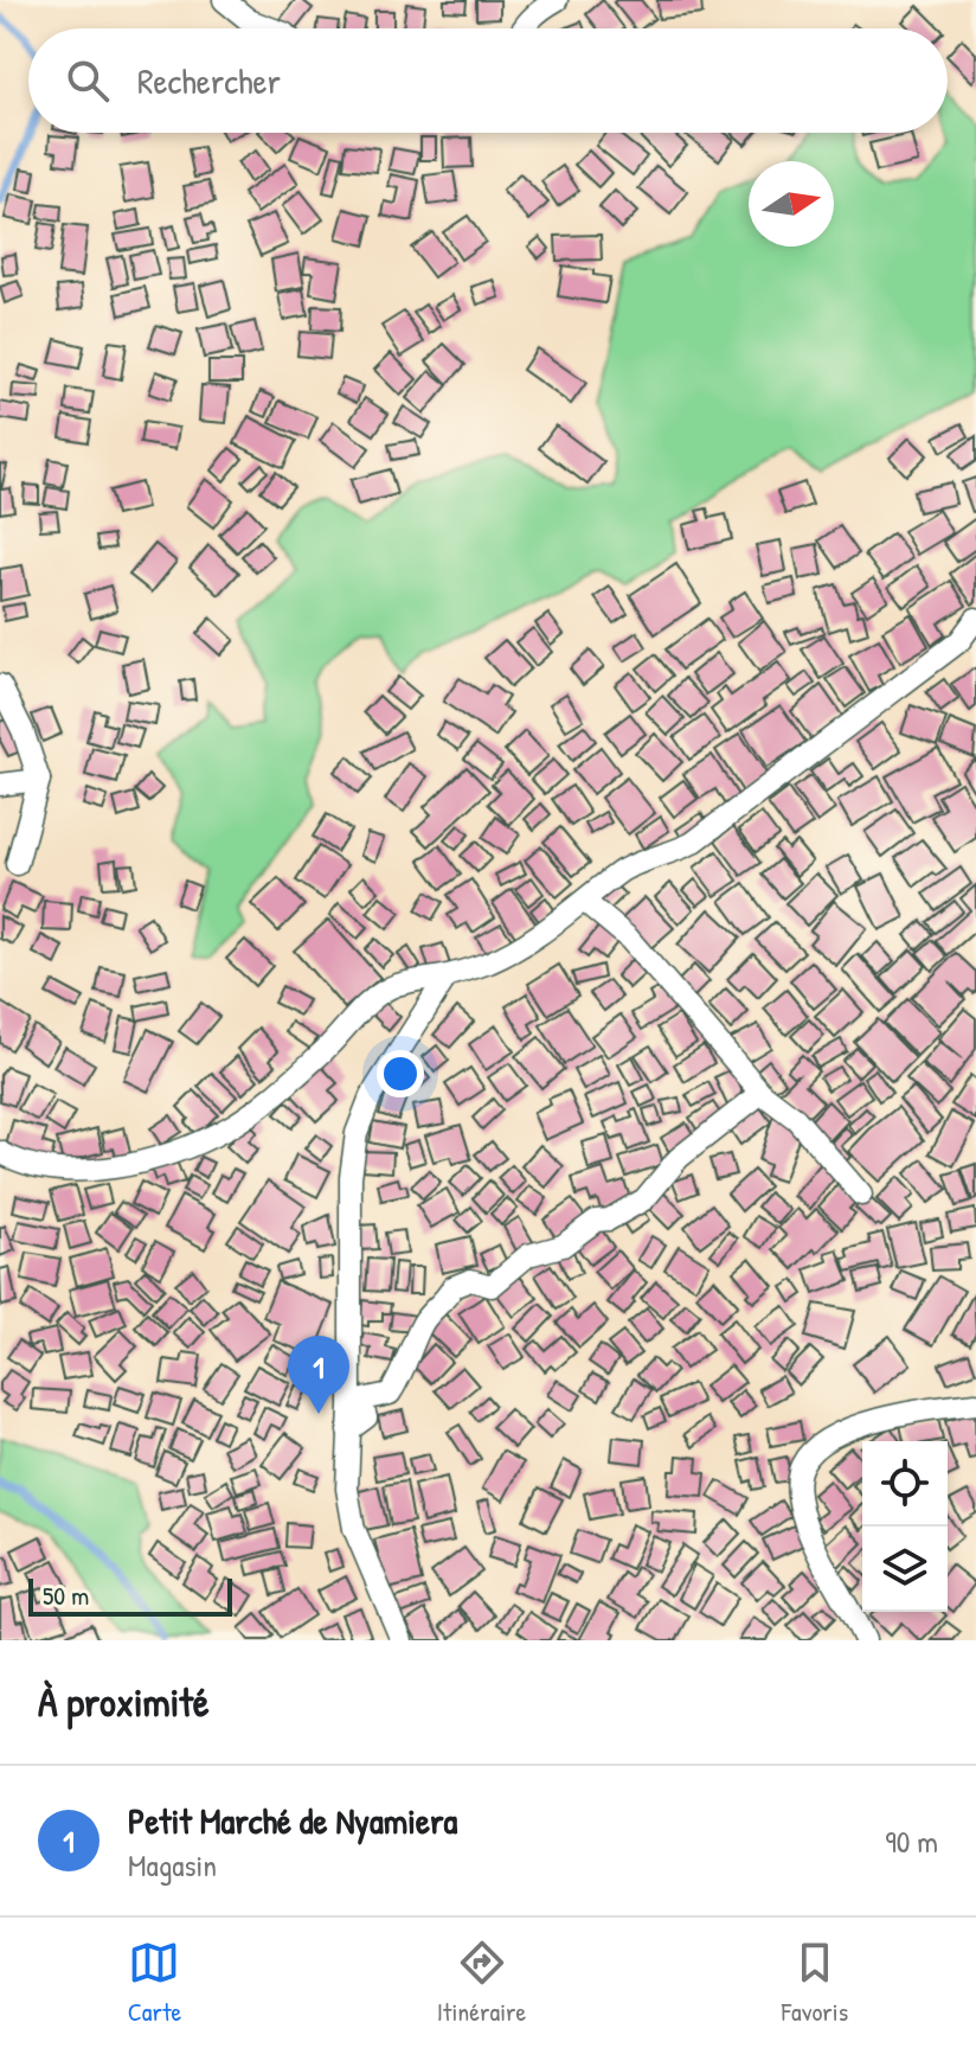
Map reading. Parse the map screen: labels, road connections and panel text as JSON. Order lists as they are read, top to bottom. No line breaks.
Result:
{"scale_bar":"50 m","north":"right","page":{"search":"Rechercher","pins":"1","scale":"50 m","heading":"À proximité","list":[{"mark":"1","name":"Petit Marché de Nyamiera","note":"Magasin","value":"90 m"}],"nav":["Carte","Itinéraire","Favoris"]}}
